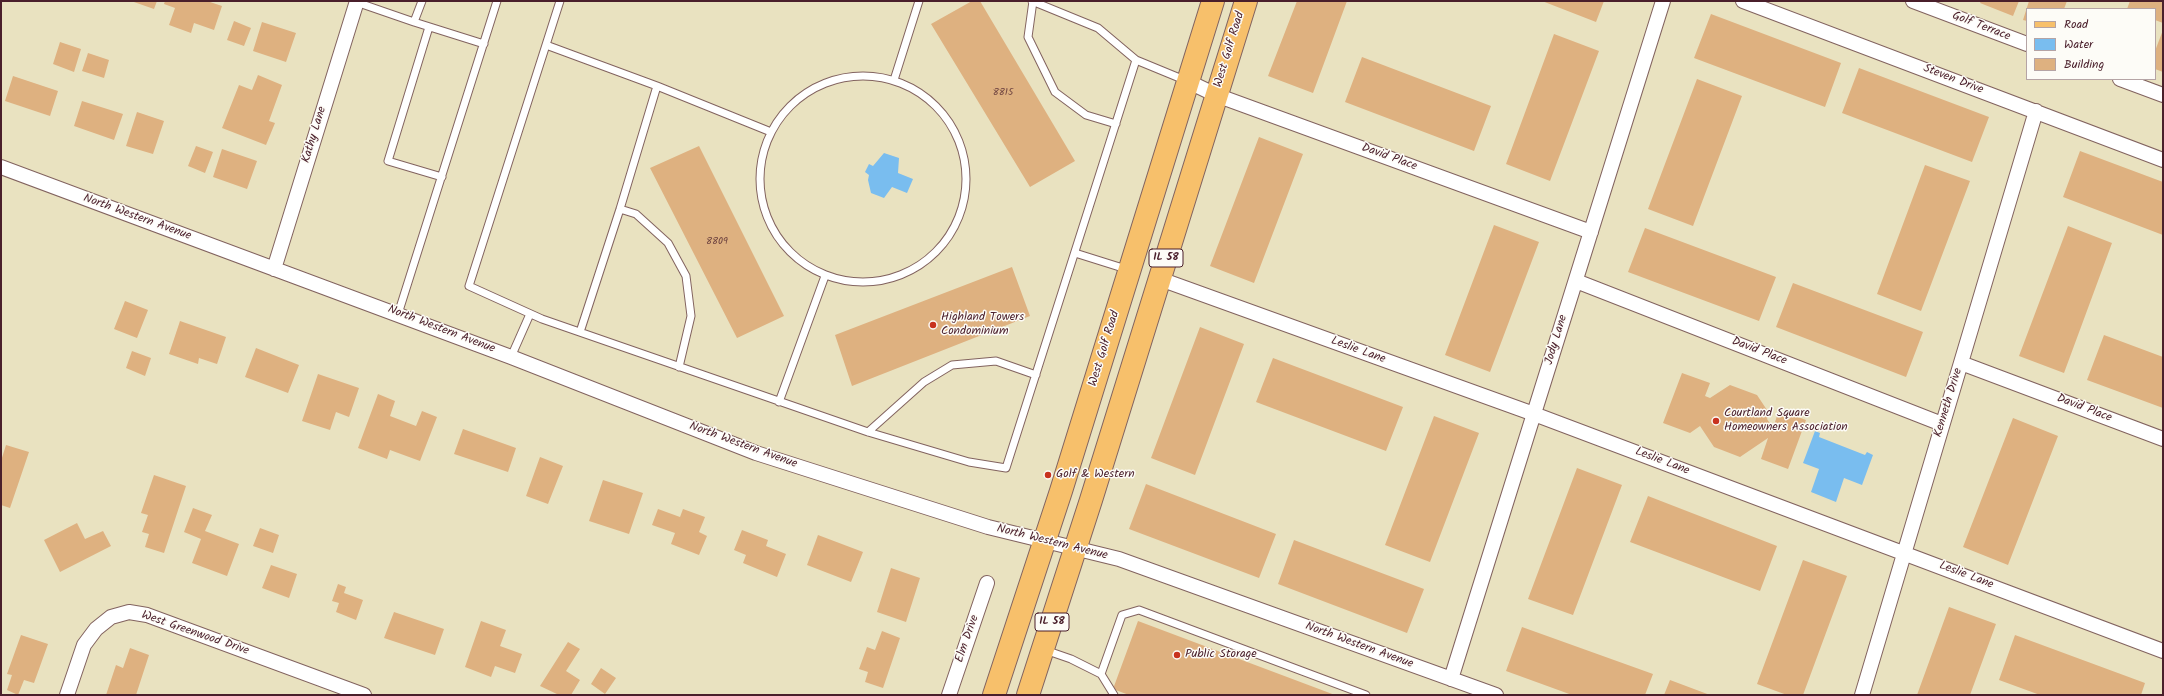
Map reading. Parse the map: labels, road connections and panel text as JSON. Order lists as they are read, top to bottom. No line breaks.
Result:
{"streets":{"main road":["West Golf Road","IL 58"],"street":["Golf Terrace","Steven Drive","Kathy Lane","David Place","North Western Avenue","Jody Lane","Leslie Lane","Kenneth Drive","West Greenwood Drive","Elm Drive"]},"crossings":[["West Golf Road","David Place"],["West Golf Road","North Western Avenue"],["West Golf Road","Leslie Lane"],["Steven Drive","Kenneth Drive"],["Kathy Lane","North Western Avenue"],["David Place","Jody Lane"],["David Place","Kenneth Drive"],["North Western Avenue","Jody Lane"],["Jody Lane","Leslie Lane"],["Leslie Lane","Kenneth Drive"]],"places":["Highland Towers Condominium","Courtland Square Homeowners Association","Golf & Western","Public Storage"],"house_numbers":["8815","8809"],"legend":["Road","Water","Building"]}
